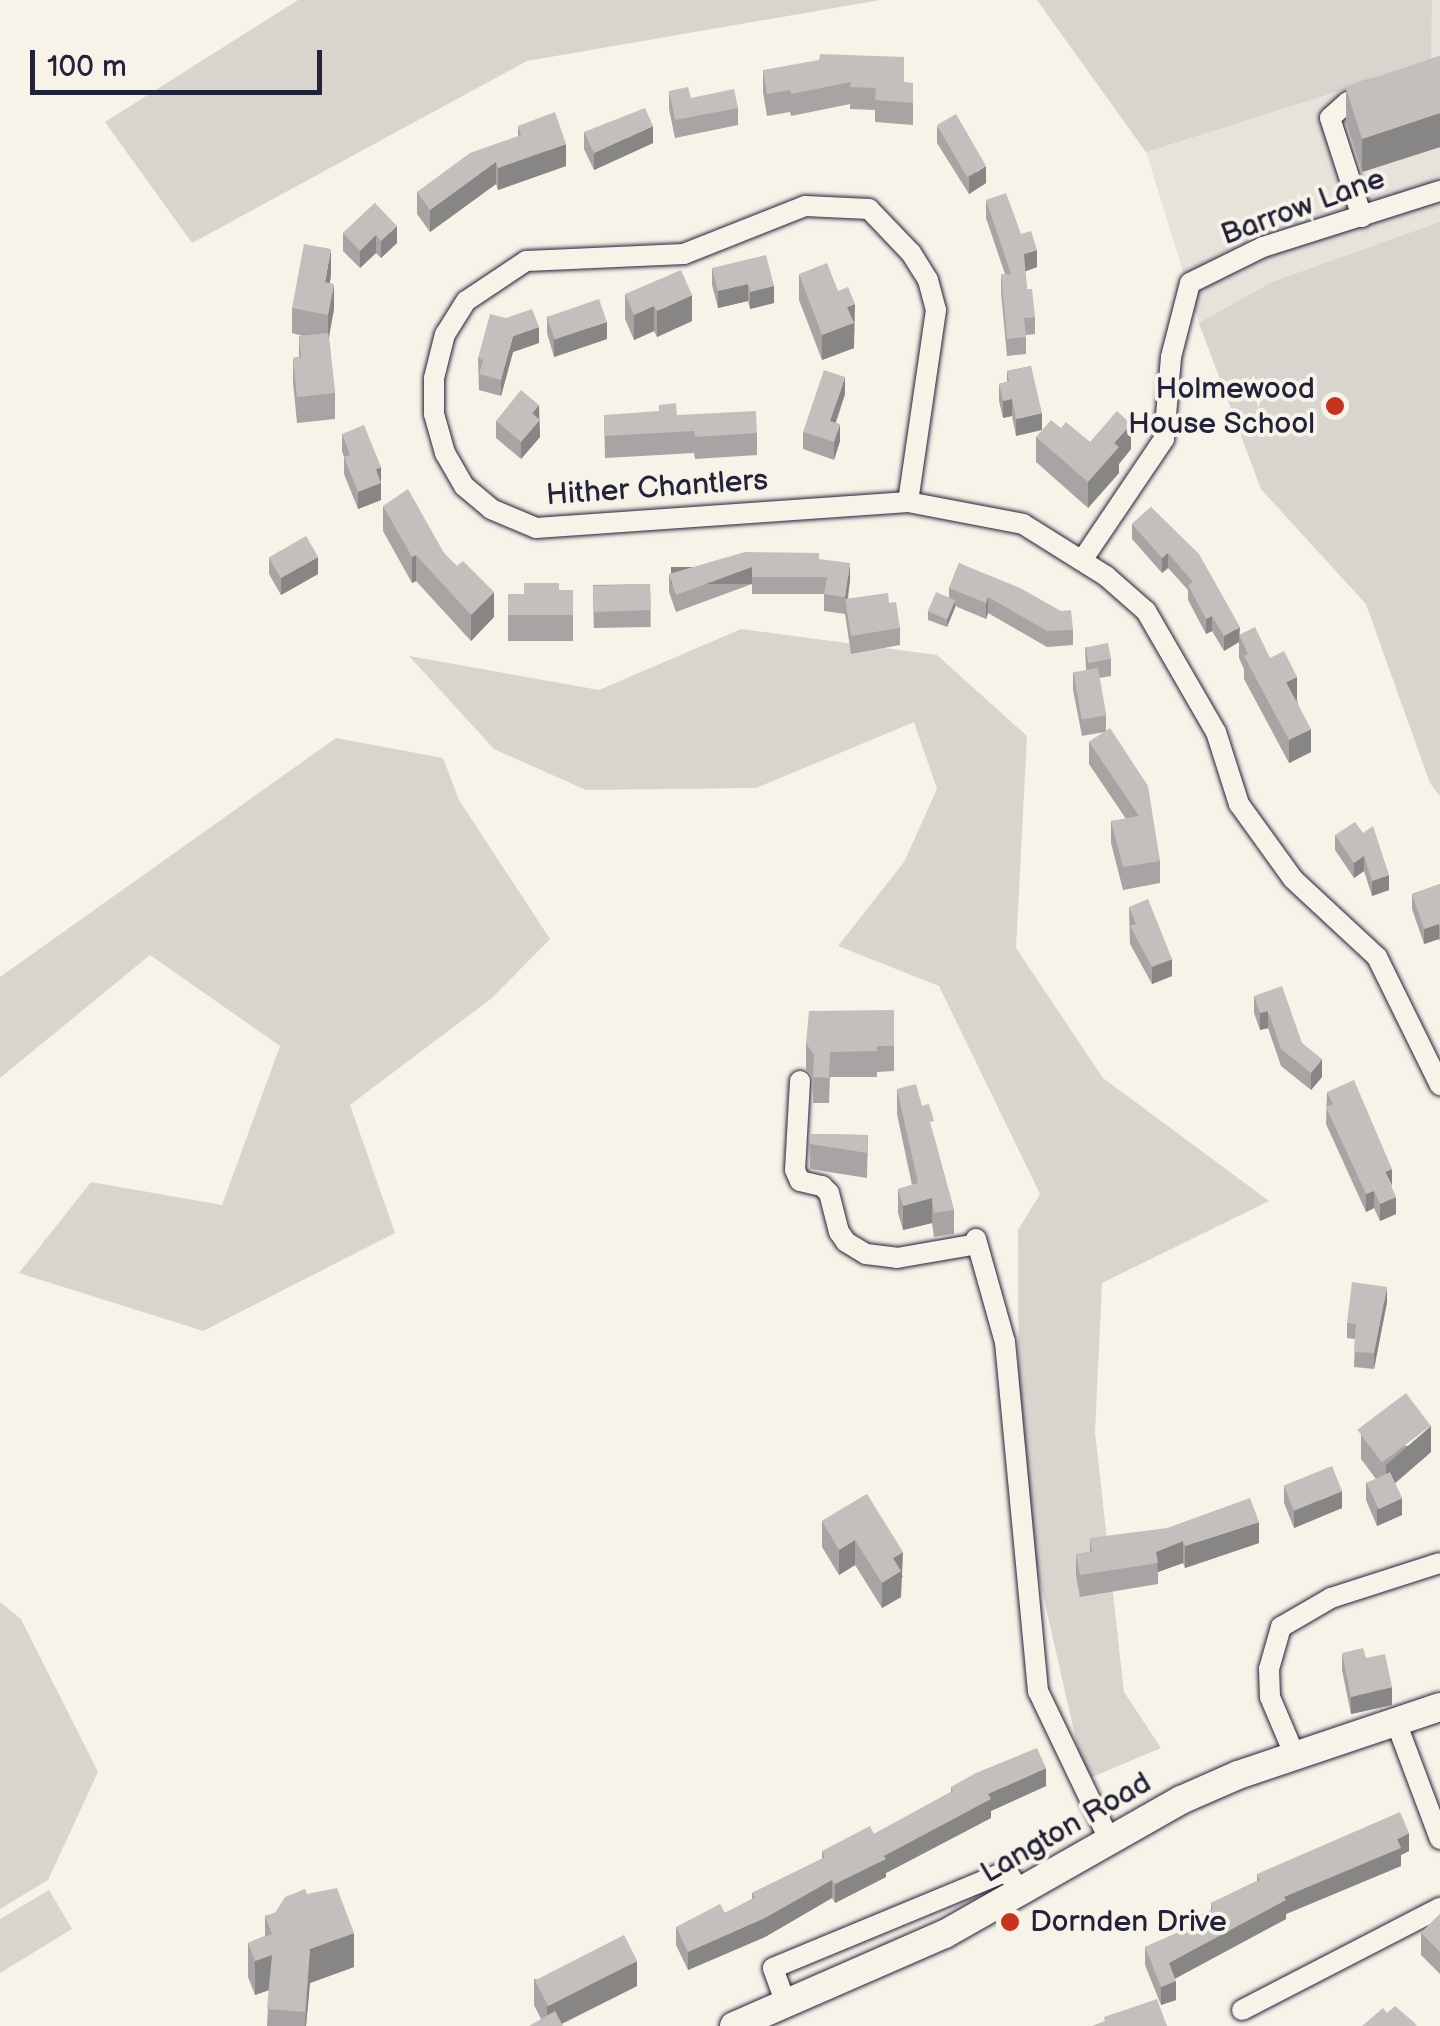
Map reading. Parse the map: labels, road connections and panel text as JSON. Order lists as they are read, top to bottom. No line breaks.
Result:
{"streets":{"main road":["Langton Road"],"street":["Barrow Lane","Hither Chantlers"]},"crossings":[["Barrow Lane","Hither Chantlers"]],"places":["Holmewood House School","Dornden Drive"],"scale_bar":"100 m"}
